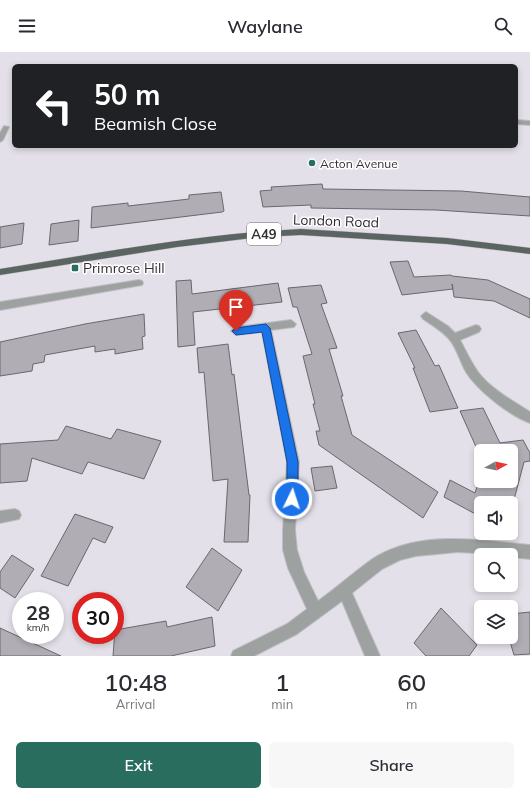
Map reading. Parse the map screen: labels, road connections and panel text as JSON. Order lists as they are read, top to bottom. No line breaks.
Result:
{"streets":{"highway":["London Road","A49"]},"places":{"other":["Acton Avenue"],"transit":["Primrose Hill"]},"north":"right","page":{"header":"Waylane","turn":["50 m","Beamish Close"],"speed":"28 km/h","limit":"30","eta":["10:48","Arrival","1","min","60","m"],"buttons":["Exit","Share"]}}
